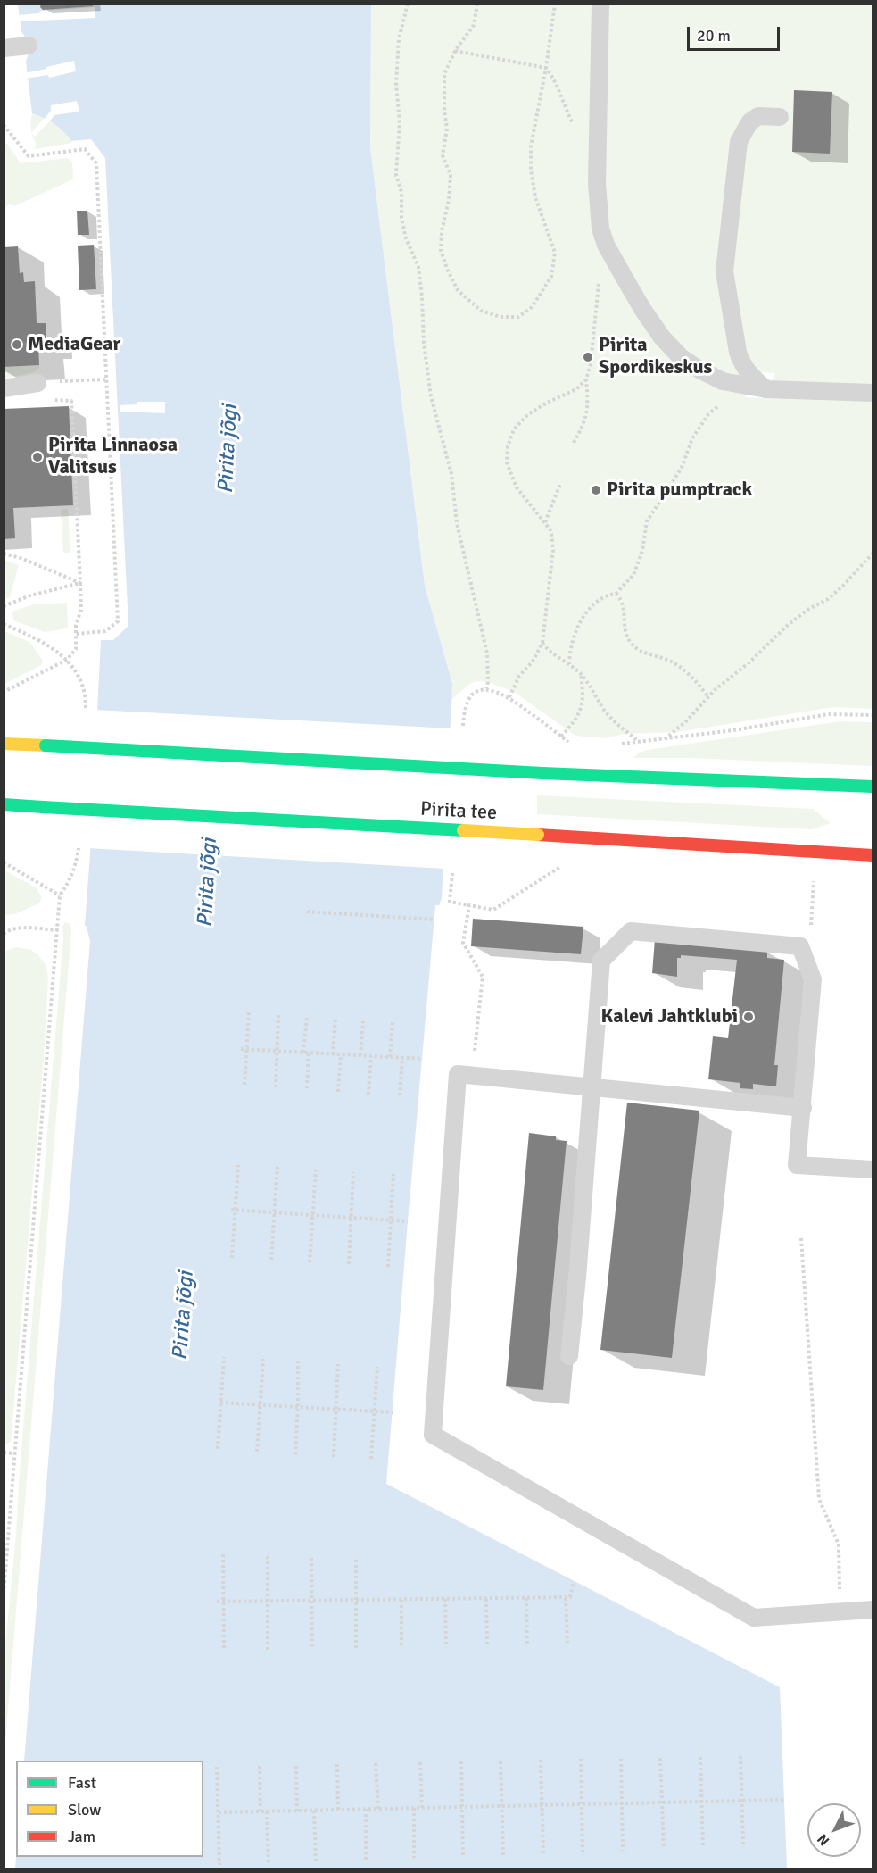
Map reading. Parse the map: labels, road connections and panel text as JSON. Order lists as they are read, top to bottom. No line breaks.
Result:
{"streets":{"main road":["Pirita tee"]},"water":["Pirita jõgi"],"places":["MediaGear","Pirita Spordikeskus","Pirita Linnaosa Valitsus","Pirita pumptrack","Kalevi Jahtklubi"],"legend":["Fast","Slow","Jam"],"scale_bar":"20 m","north":"bottom left"}
